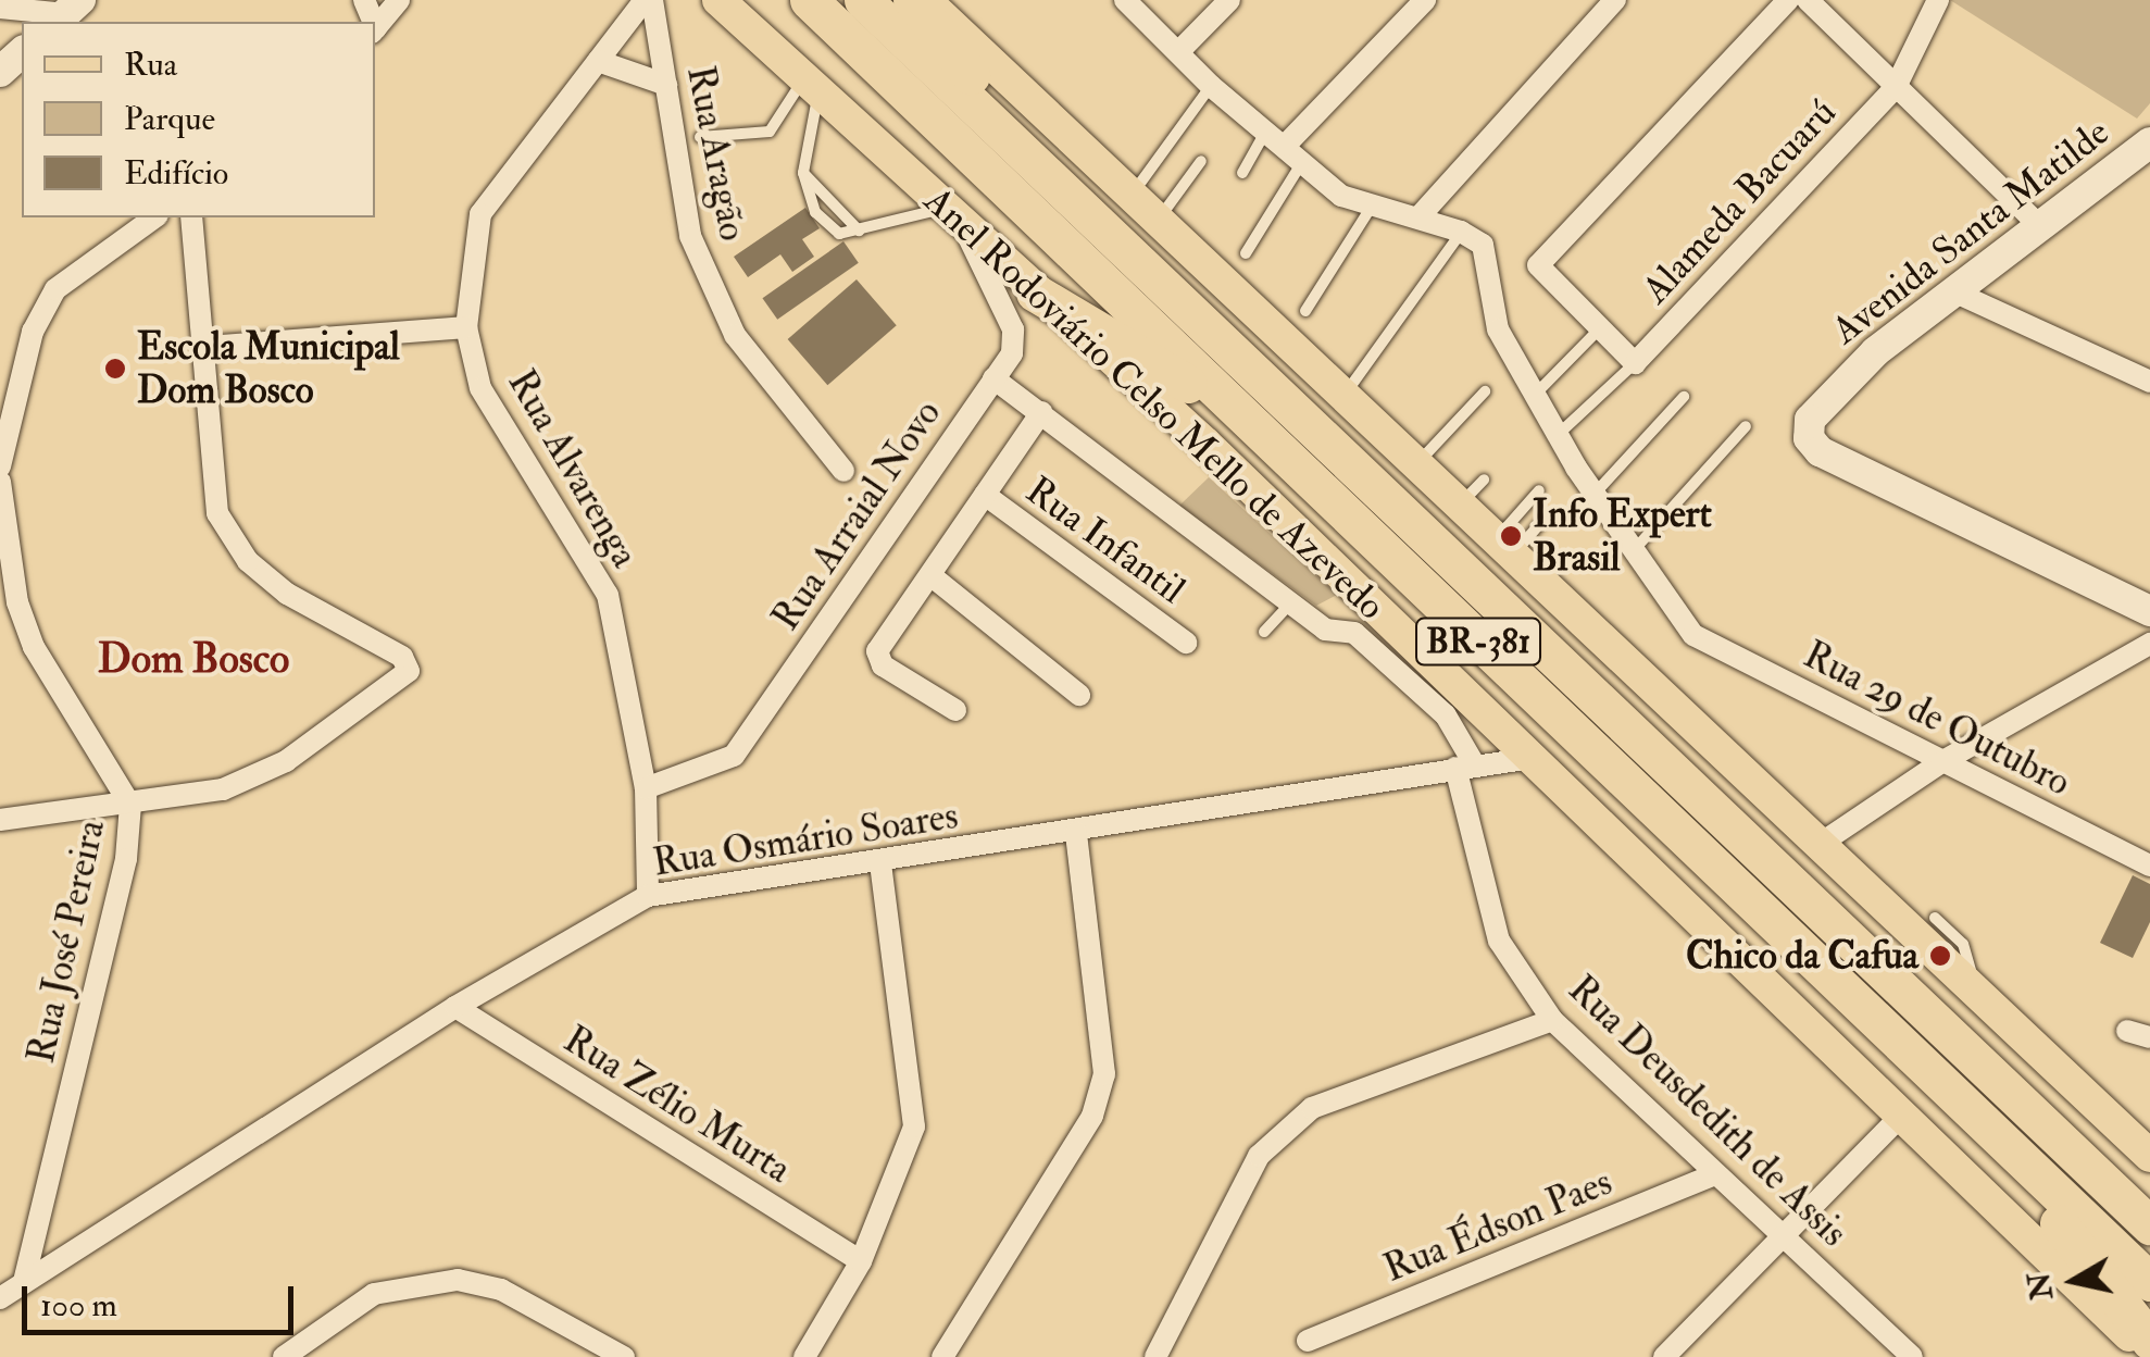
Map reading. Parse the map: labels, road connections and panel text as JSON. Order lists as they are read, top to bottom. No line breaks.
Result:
{"streets":{"highway":["Anel Rodoviário Celso Mello de Azevedo","BR-381"],"street":["Rua Aragão","Alameda Bacuarú","Avenida Santa Matilde","Rua Alvarenga","Rua Arraial Novo","Rua Infantil","Rua 29 de Outubro","Rua Osmário Soares","Rua José Pereira","Rua Zélio Murta","Rua Deusdedith de Assis","Rua Édson Paes"]},"crossings":[["Rua Aragão","Rua Alvarenga"],["Anel Rodoviário Celso Mello de Azevedo","Rua Arraial Novo"],["Anel Rodoviário Celso Mello de Azevedo","Rua Osmário Soares"],["Rua Alvarenga","Rua Arraial Novo"],["Rua Alvarenga","Rua Osmário Soares"],["Rua Arraial Novo","Rua Deusdedith de Assis"],["Rua Osmário Soares","Rua José Pereira"],["Rua Osmário Soares","Rua Zélio Murta"],["Rua Osmário Soares","Rua Deusdedith de Assis"],["Rua Deusdedith de Assis","Rua Édson Paes"]],"districts":["Dom Bosco"],"places":["Escola Municipal Dom Bosco","Info Expert Brasil","Chico da Cafua"],"legend":["Rua","Parque","Edifício"],"scale_bar":"100 m","north":"left"}
